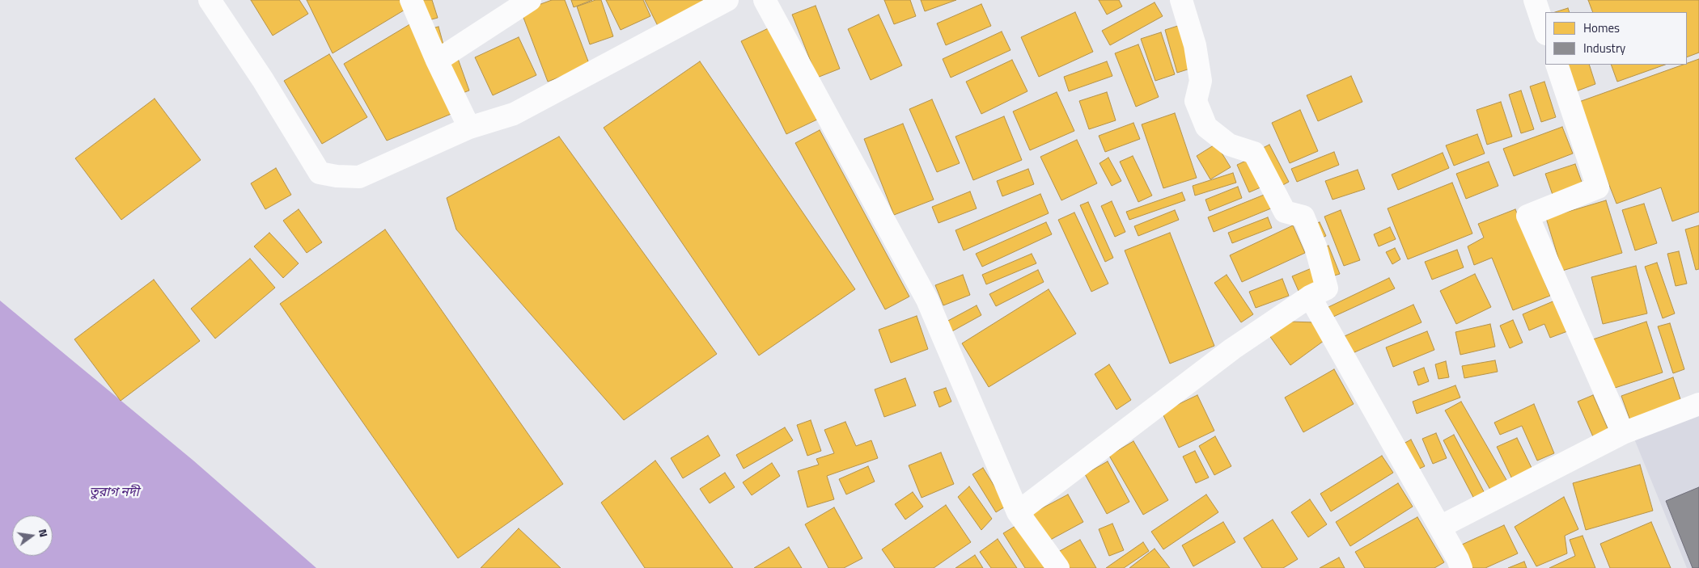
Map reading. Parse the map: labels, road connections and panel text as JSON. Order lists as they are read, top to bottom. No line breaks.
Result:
{"water":["তুরাগ নদী"],"legend":["Homes","Industry"],"north":"right"}
